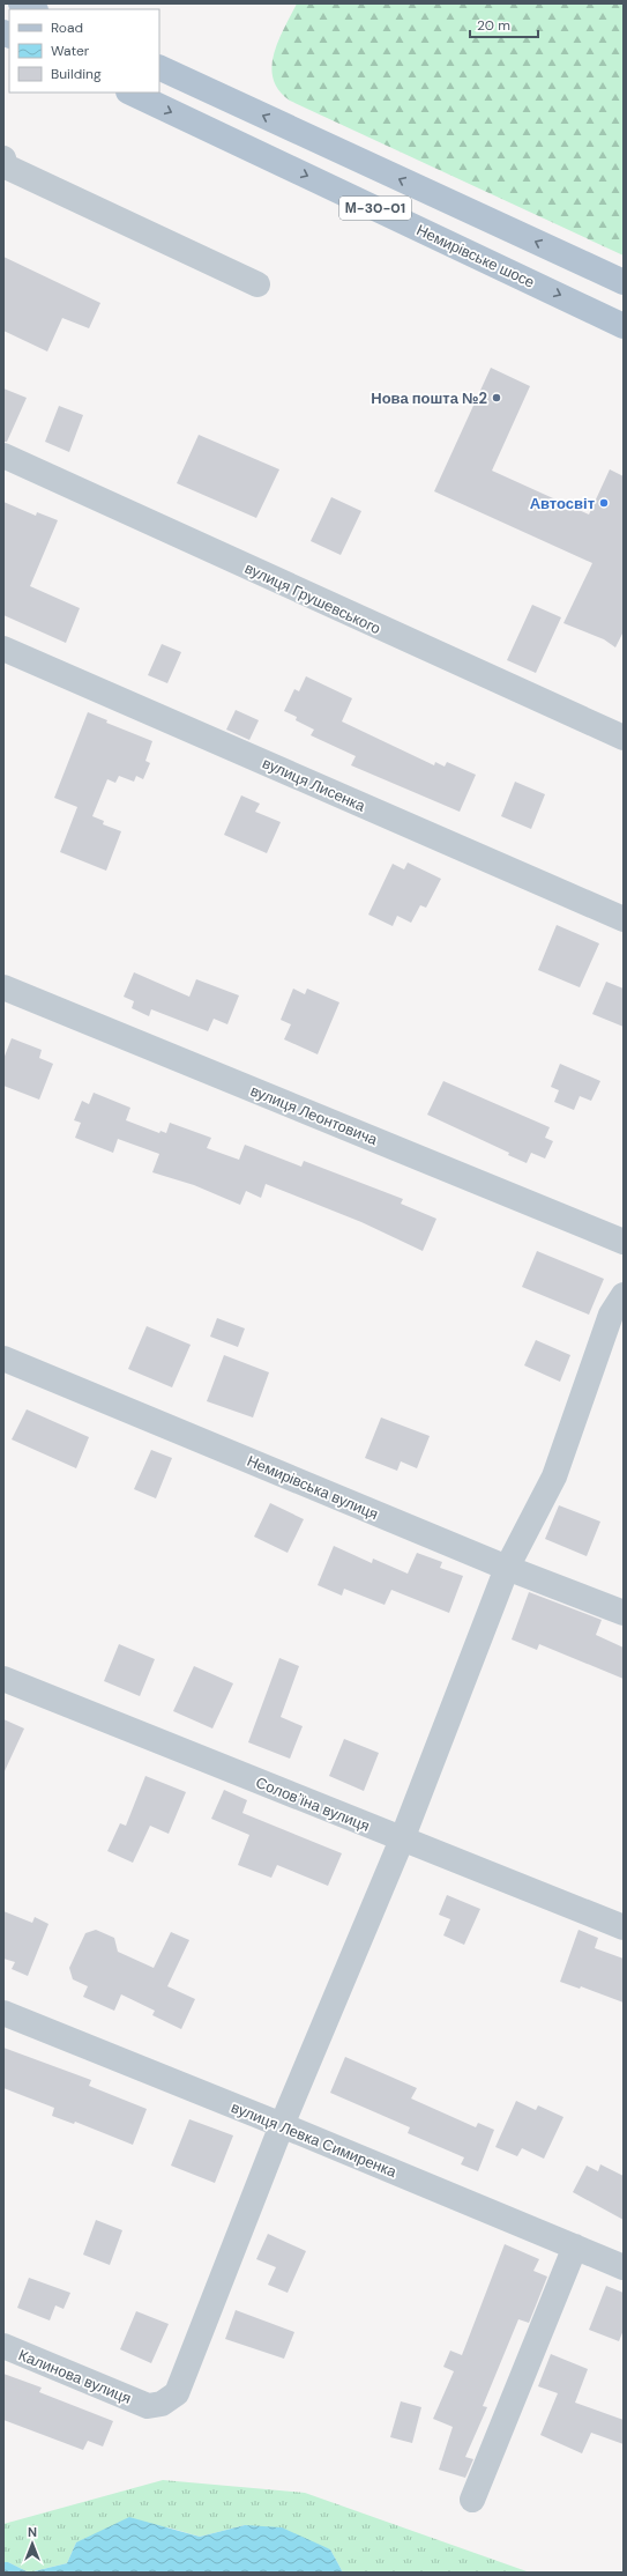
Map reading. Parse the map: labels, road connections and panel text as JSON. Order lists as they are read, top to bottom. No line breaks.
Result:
{"streets":{"main road":["М-30-01","Немирівське шосе"],"street":["вулиця Грушевського","вулиця Лисенка","вулиця Леонтовича","Немирівська вулиця","Соловʼїна вулиця","вулиця Левка Симиренка","Калинова вулиця"]},"crossings":[["вулиця Левка Симиренка","Калинова вулиця"]],"places":["Нова пошта №2","Автосвіт"],"legend":["Road","Water","Building"],"scale_bar":"20 m","north":"top"}
